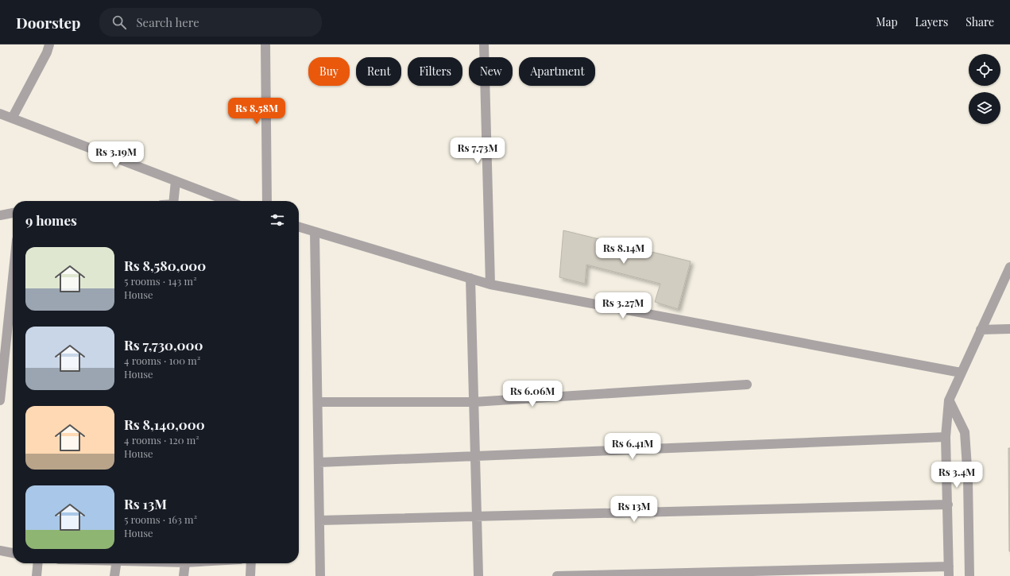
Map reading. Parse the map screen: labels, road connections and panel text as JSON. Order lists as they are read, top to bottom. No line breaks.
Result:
{"page":{"header":"Doorstep","search":"Search here","nav":["Map","Layers","Share"],"chip":["Buy","Rent","Filters","New","Apartment"],"price":["Rs 8.58M","Rs 7.73M","Rs 3.19M","Rs 8.14M","Rs 3.27M","Rs 6.06M","Rs 6.41M","Rs 3.4M","Rs 13M"],"heading":"9 homes","list":[{"name":"Rs 8,580,000","note":"5 rooms · 143 m² · House"},{"name":"Rs 7,730,000","note":"4 rooms · 100 m² · House"},{"name":"Rs 8,140,000","note":"4 rooms · 120 m² · House"},{"name":"Rs 13M","note":"5 rooms · 163 m² · House"}]}}
